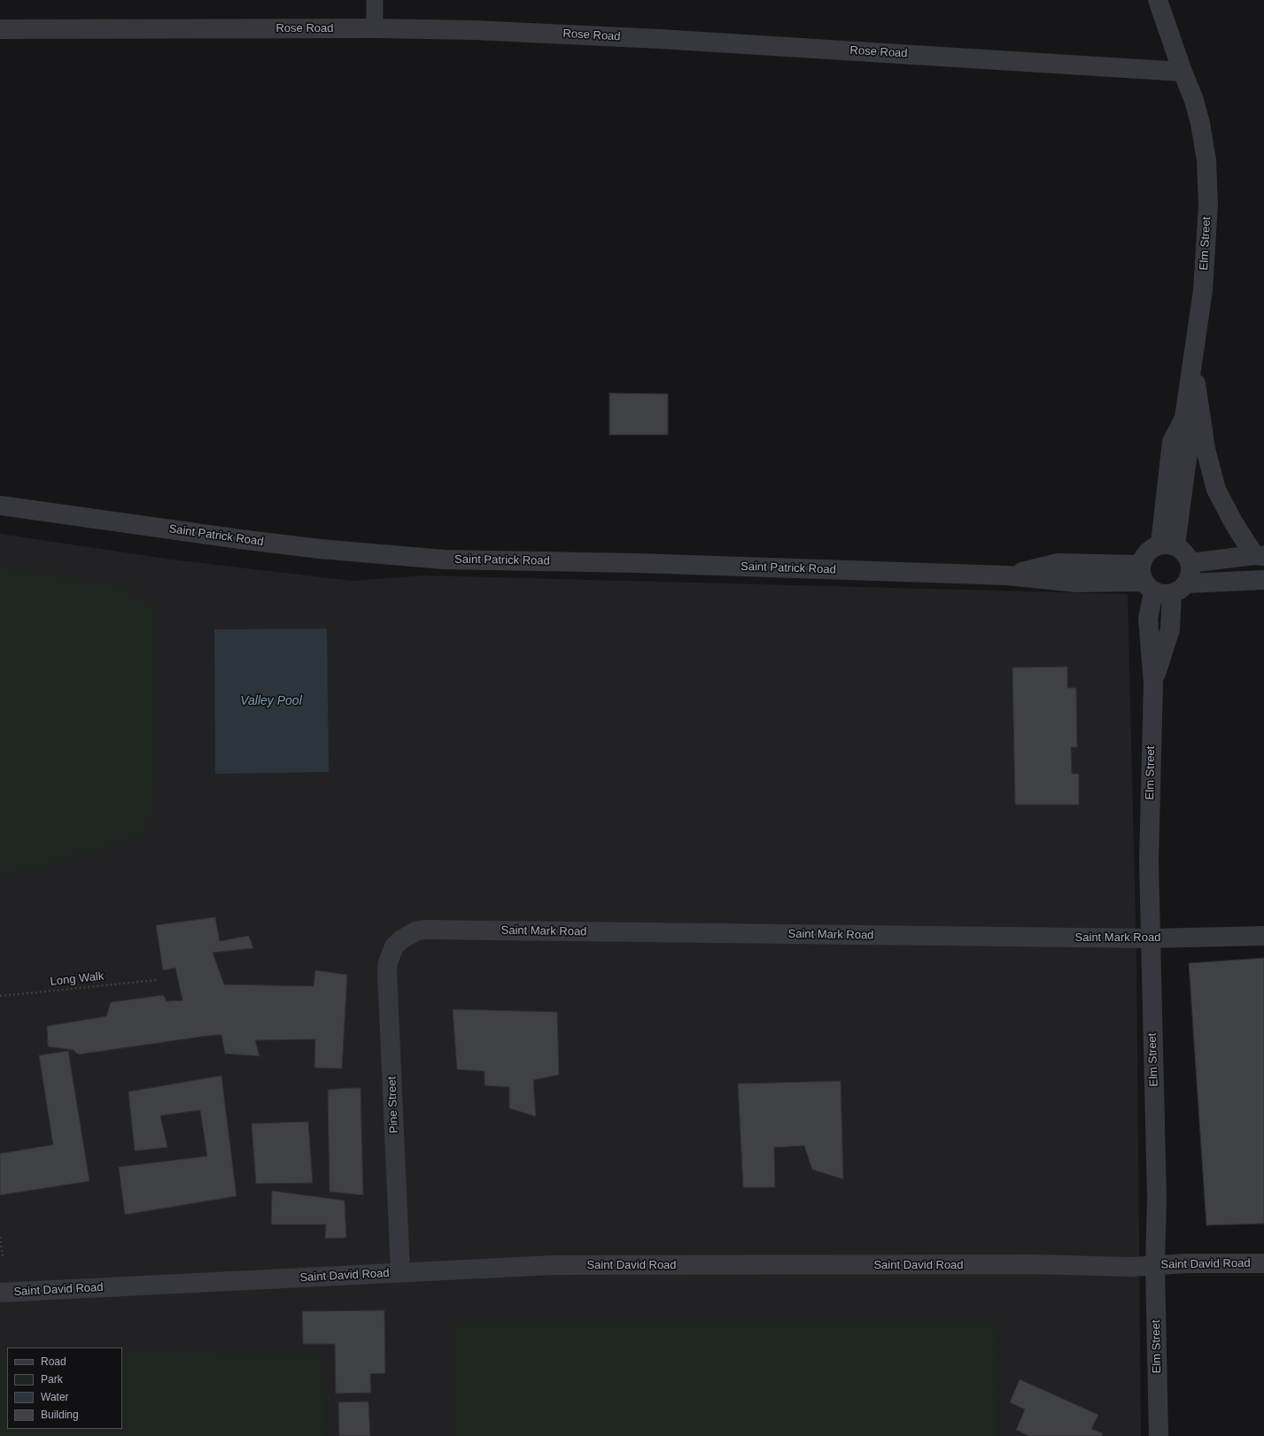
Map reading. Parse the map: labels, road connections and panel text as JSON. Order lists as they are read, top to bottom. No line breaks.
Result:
{"streets":{"street":["Rose Road","Elm Street","Saint Patrick Road","Saint Mark Road","Pine Street","Saint David Road"],"path":["Long Walk"]},"crossings":[["Rose Road","Elm Street"],["Elm Street","Saint Patrick Road"],["Elm Street","Saint Mark Road"],["Elm Street","Saint David Road"],["Saint Mark Road","Pine Street"],["Pine Street","Saint David Road"]],"water":["Valley Pool"],"legend":["Road","Park","Water","Building"]}
